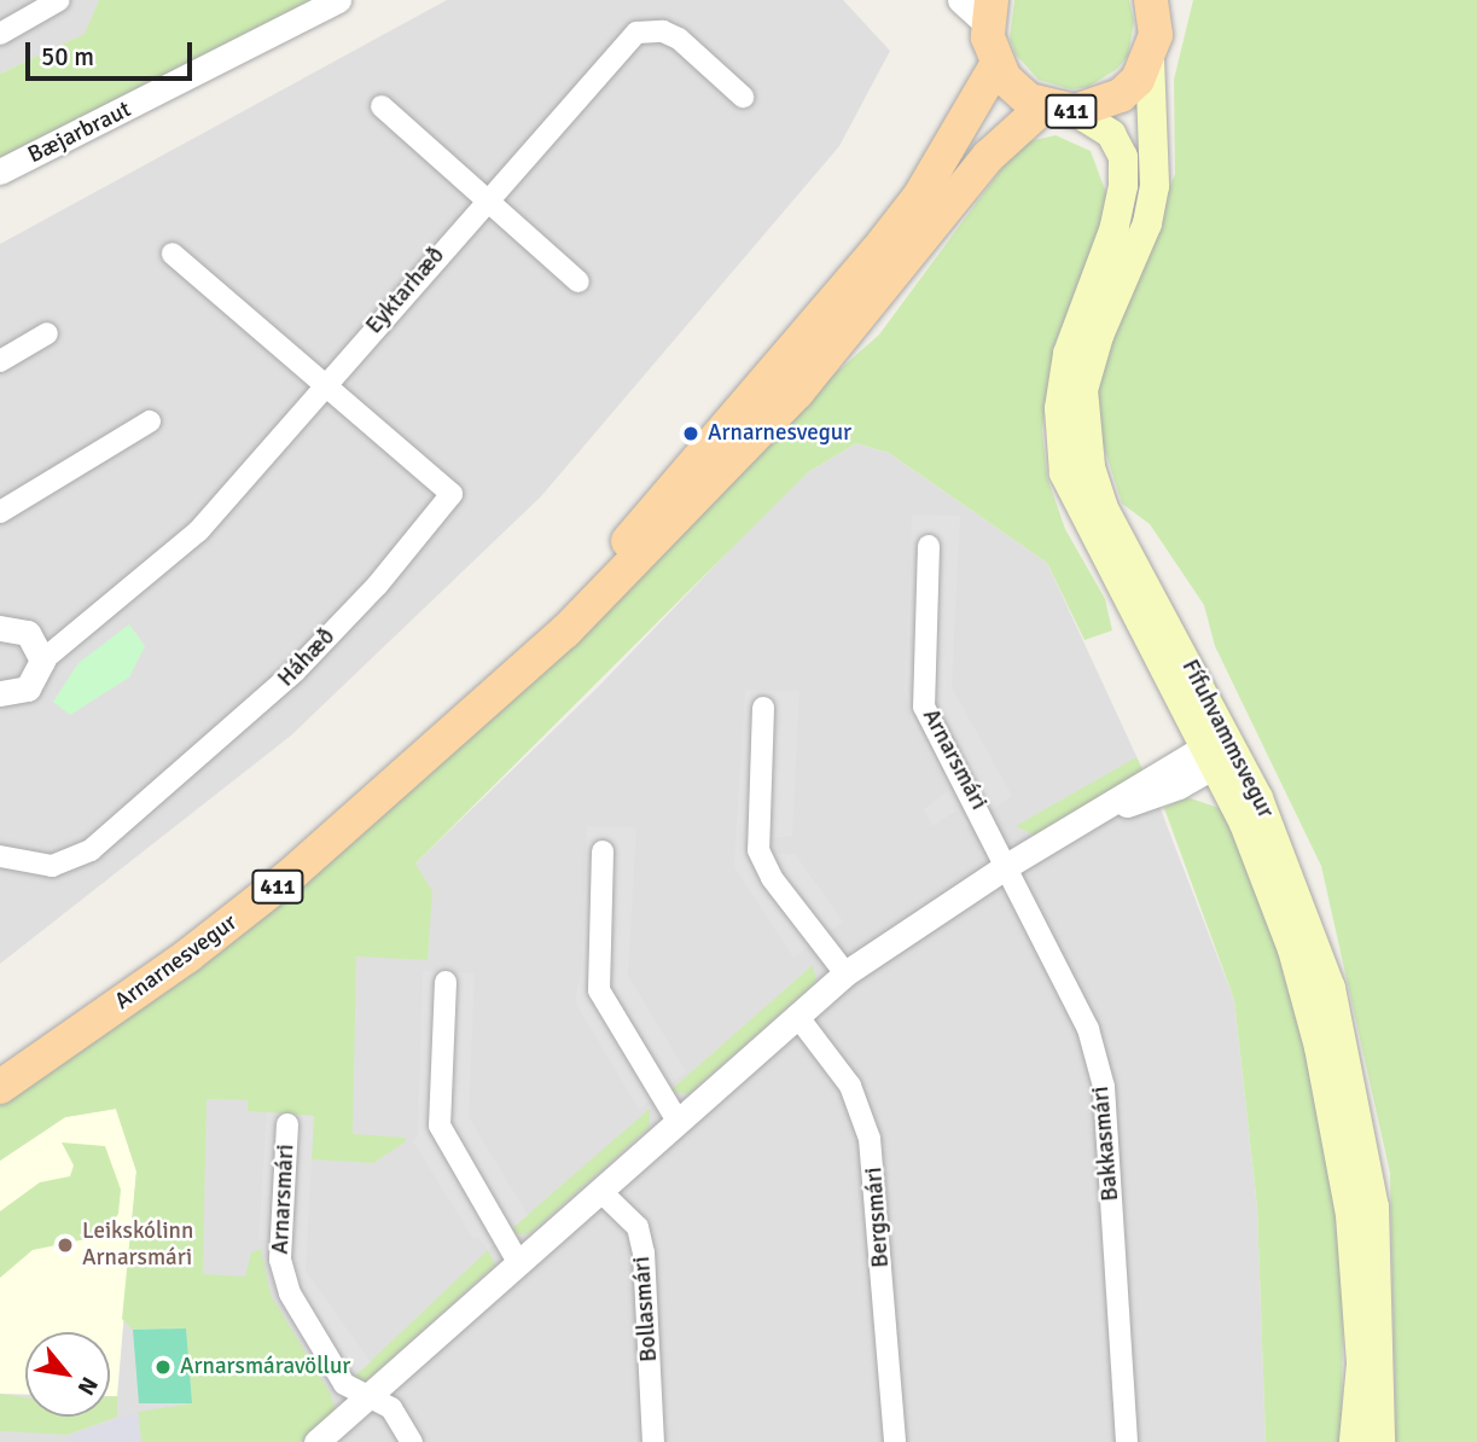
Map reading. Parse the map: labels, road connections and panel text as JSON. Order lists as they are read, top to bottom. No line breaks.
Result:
{"streets":{"main road":["411","Fífuhvammsvegur","Arnarnesvegur"],"street":["Bæjarbraut","Eyktarhæð","Háhæð","Arnarsmári","Bakkasmári","Bergsmári","Bollasmári"]},"crossings":[["411","Fífuhvammsvegur"],["411","Arnarnesvegur"],["Eyktarhæð","Háhæð"],["Fífuhvammsvegur","Arnarnesvegur"],["Arnarsmári","Bakkasmári"]],"places":["Arnarnesvegur","Leikskólinn Arnarsmári","Arnarsmáravöllur"],"scale_bar":"50 m","north":"bottom right"}
